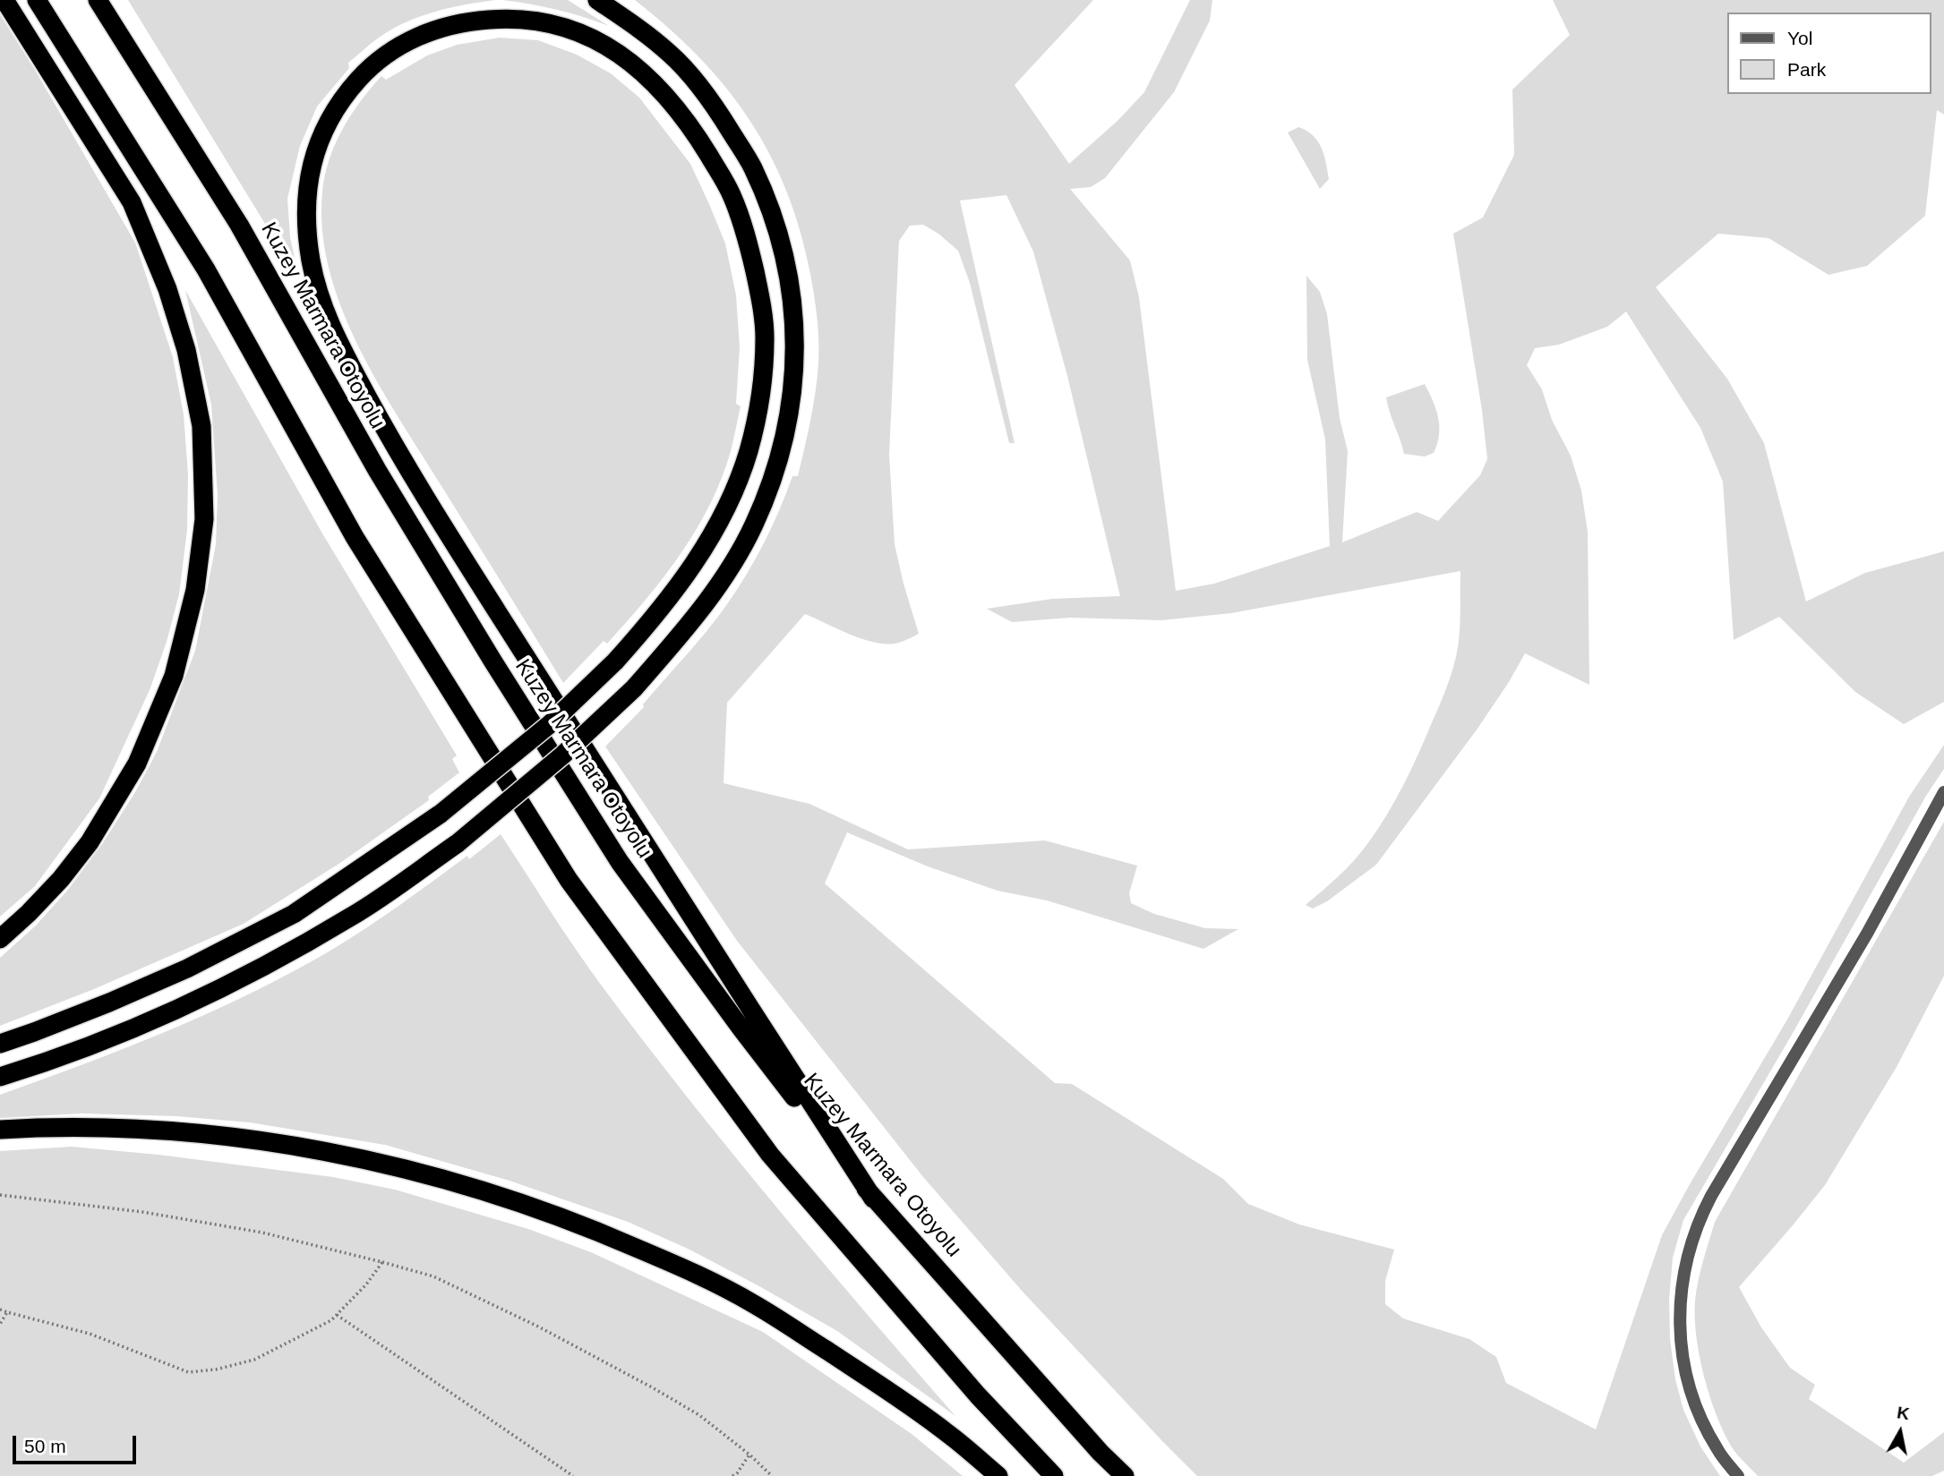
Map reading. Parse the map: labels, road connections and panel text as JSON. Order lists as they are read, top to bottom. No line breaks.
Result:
{"streets":{"highway":["Kuzey Marmara Otoyolu"]},"legend":["Yol","Park"],"scale_bar":"50 m","north":"top"}
